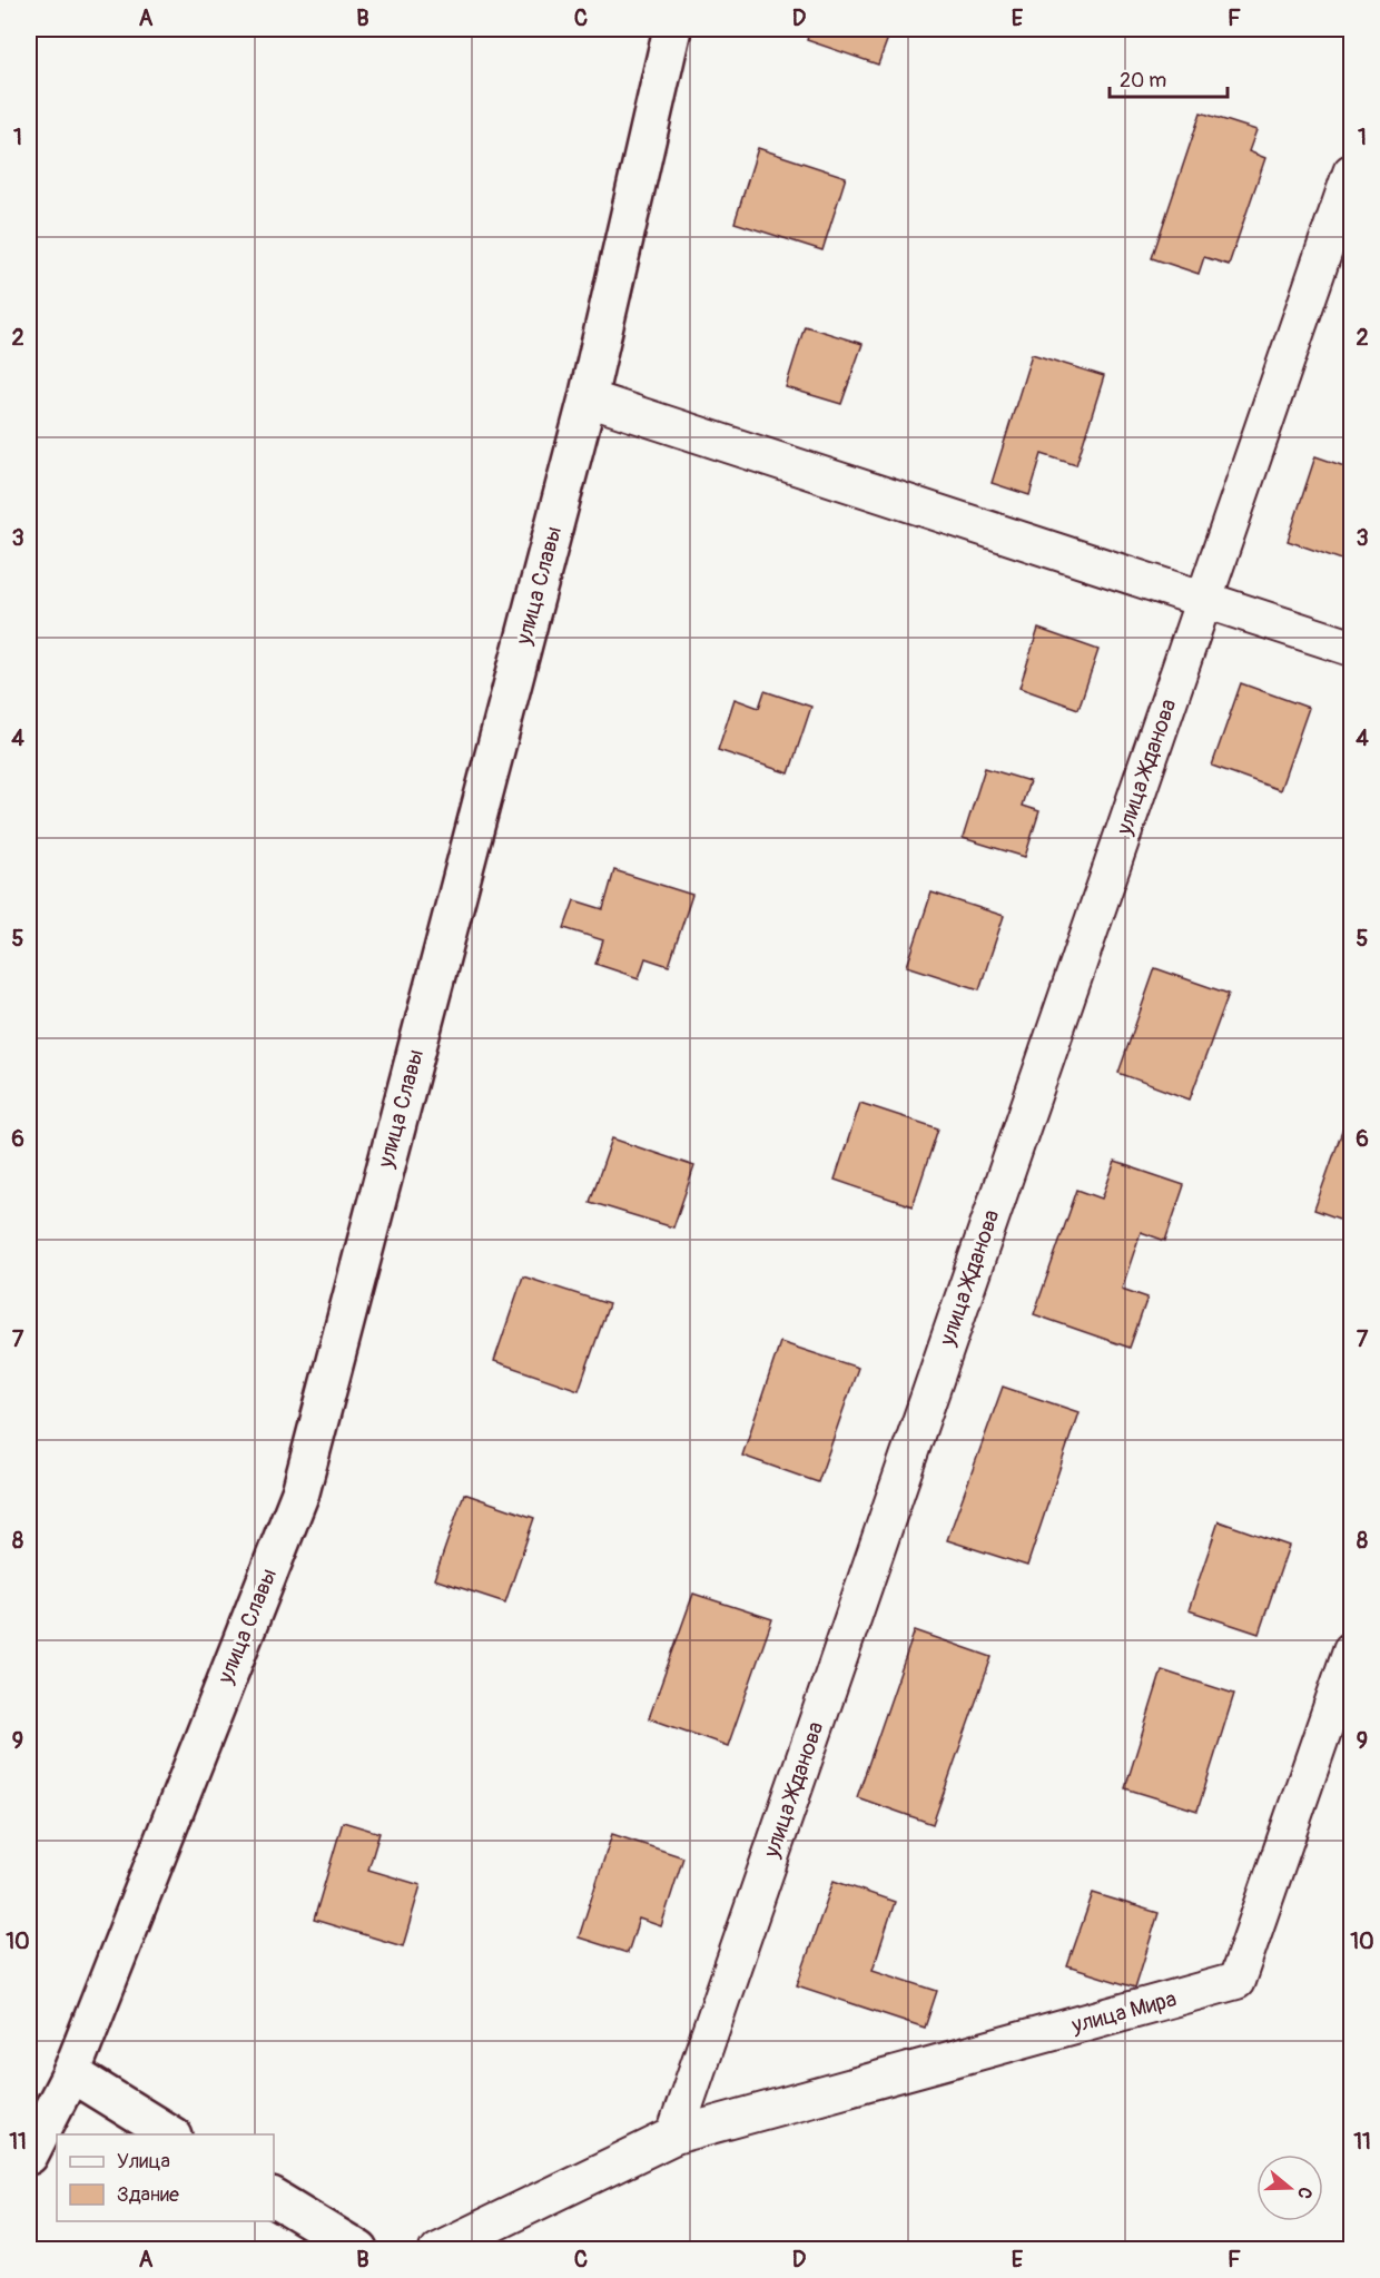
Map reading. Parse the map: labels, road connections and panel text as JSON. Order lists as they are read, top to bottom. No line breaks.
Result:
{"streets":{"main road":["улица Славы"],"street":["улица Жданова","улица Мира"]},"crossings":[["улица Жданова","улица Мира"]],"legend":["Улица","Здание"],"scale_bar":"20 m","north":"right","grid":{"columns":["A","B","C","D","E","F"],"rows":["1","2","3","4","5","6","7","8","9","10","11"]}}
